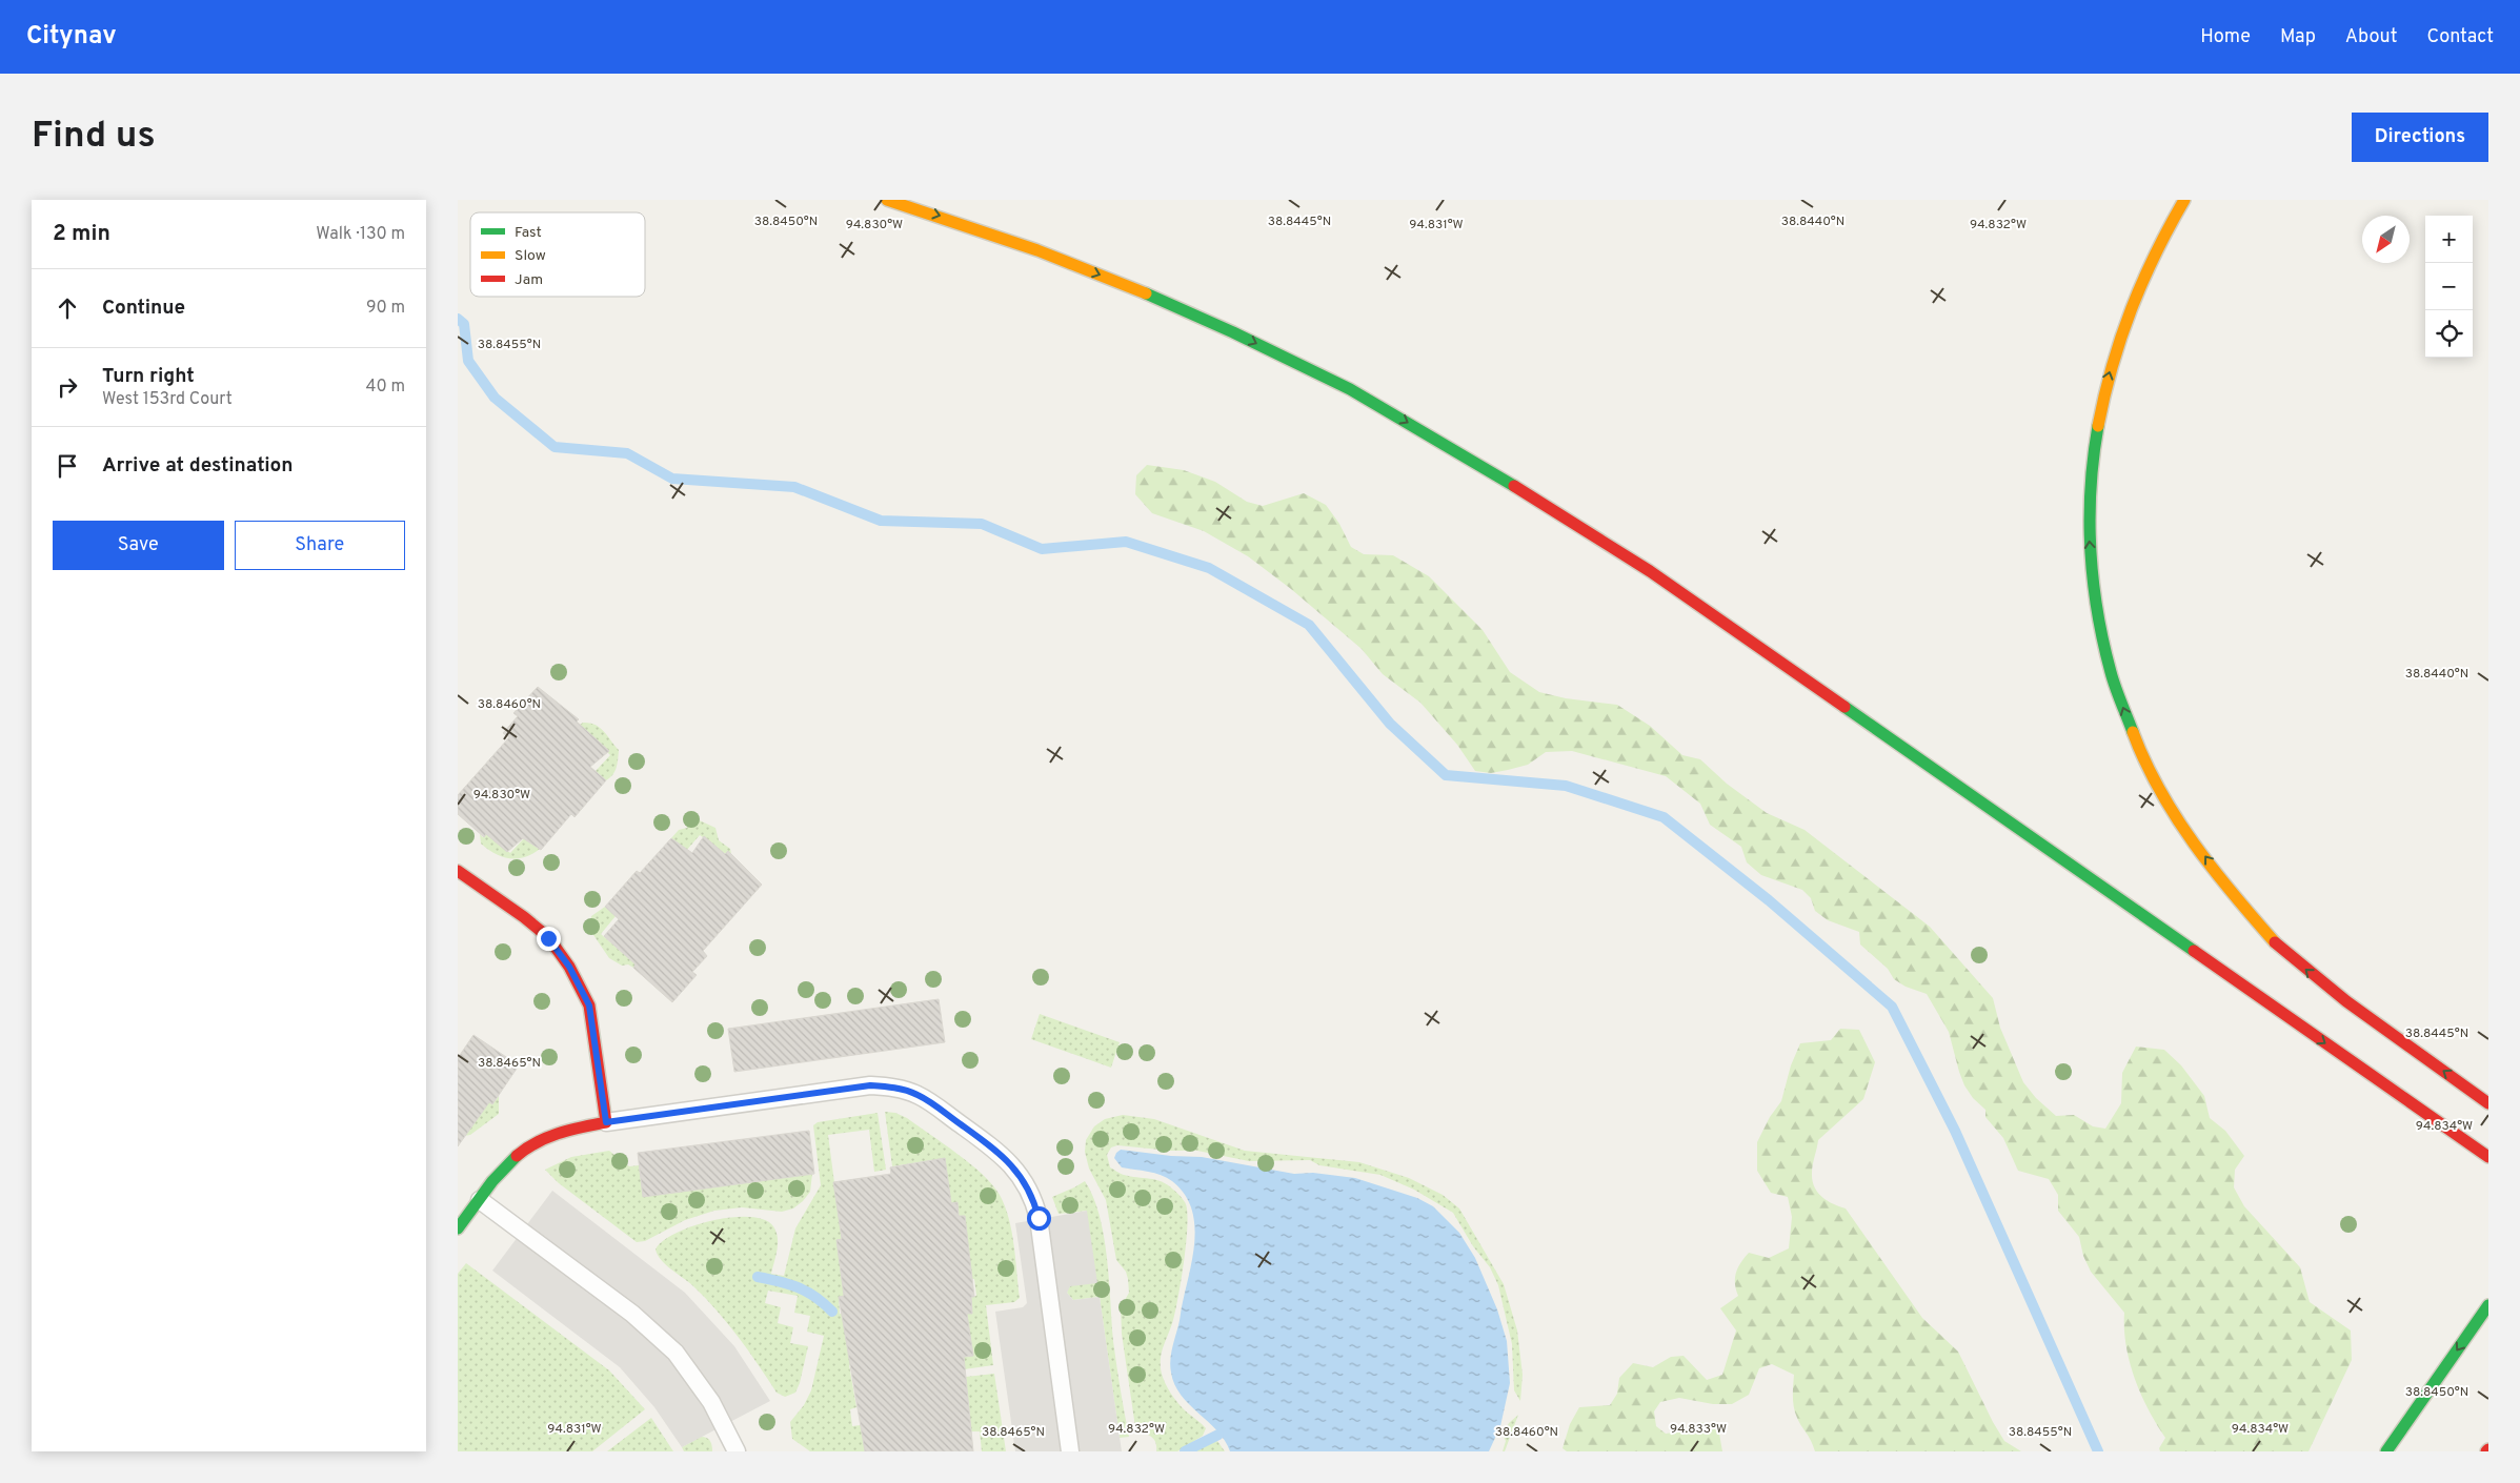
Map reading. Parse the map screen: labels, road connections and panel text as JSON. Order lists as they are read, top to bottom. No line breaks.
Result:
{"legend":["Fast","Slow","Jam"],"north":"bottom left","page":{"header":"Citynav","nav":["Home","Map","About","Contact"],"buttons":["Directions",["Save","Share"]],"title":"Find us","heading":["2 min","Walk · 130 m"],"map_buttons":["+","−"],"list":[["Continue","90 m"],["Turn right","West 153rd Court","40 m"],"Arrive at destination"]},"coordinates":["38.8450°N","38.8445°N","38.8440°N","94.830°W","94.831°W","94.832°W","38.8455°N","38.8460°N","38.8465°N","94.834°W","94.833°W"]}
